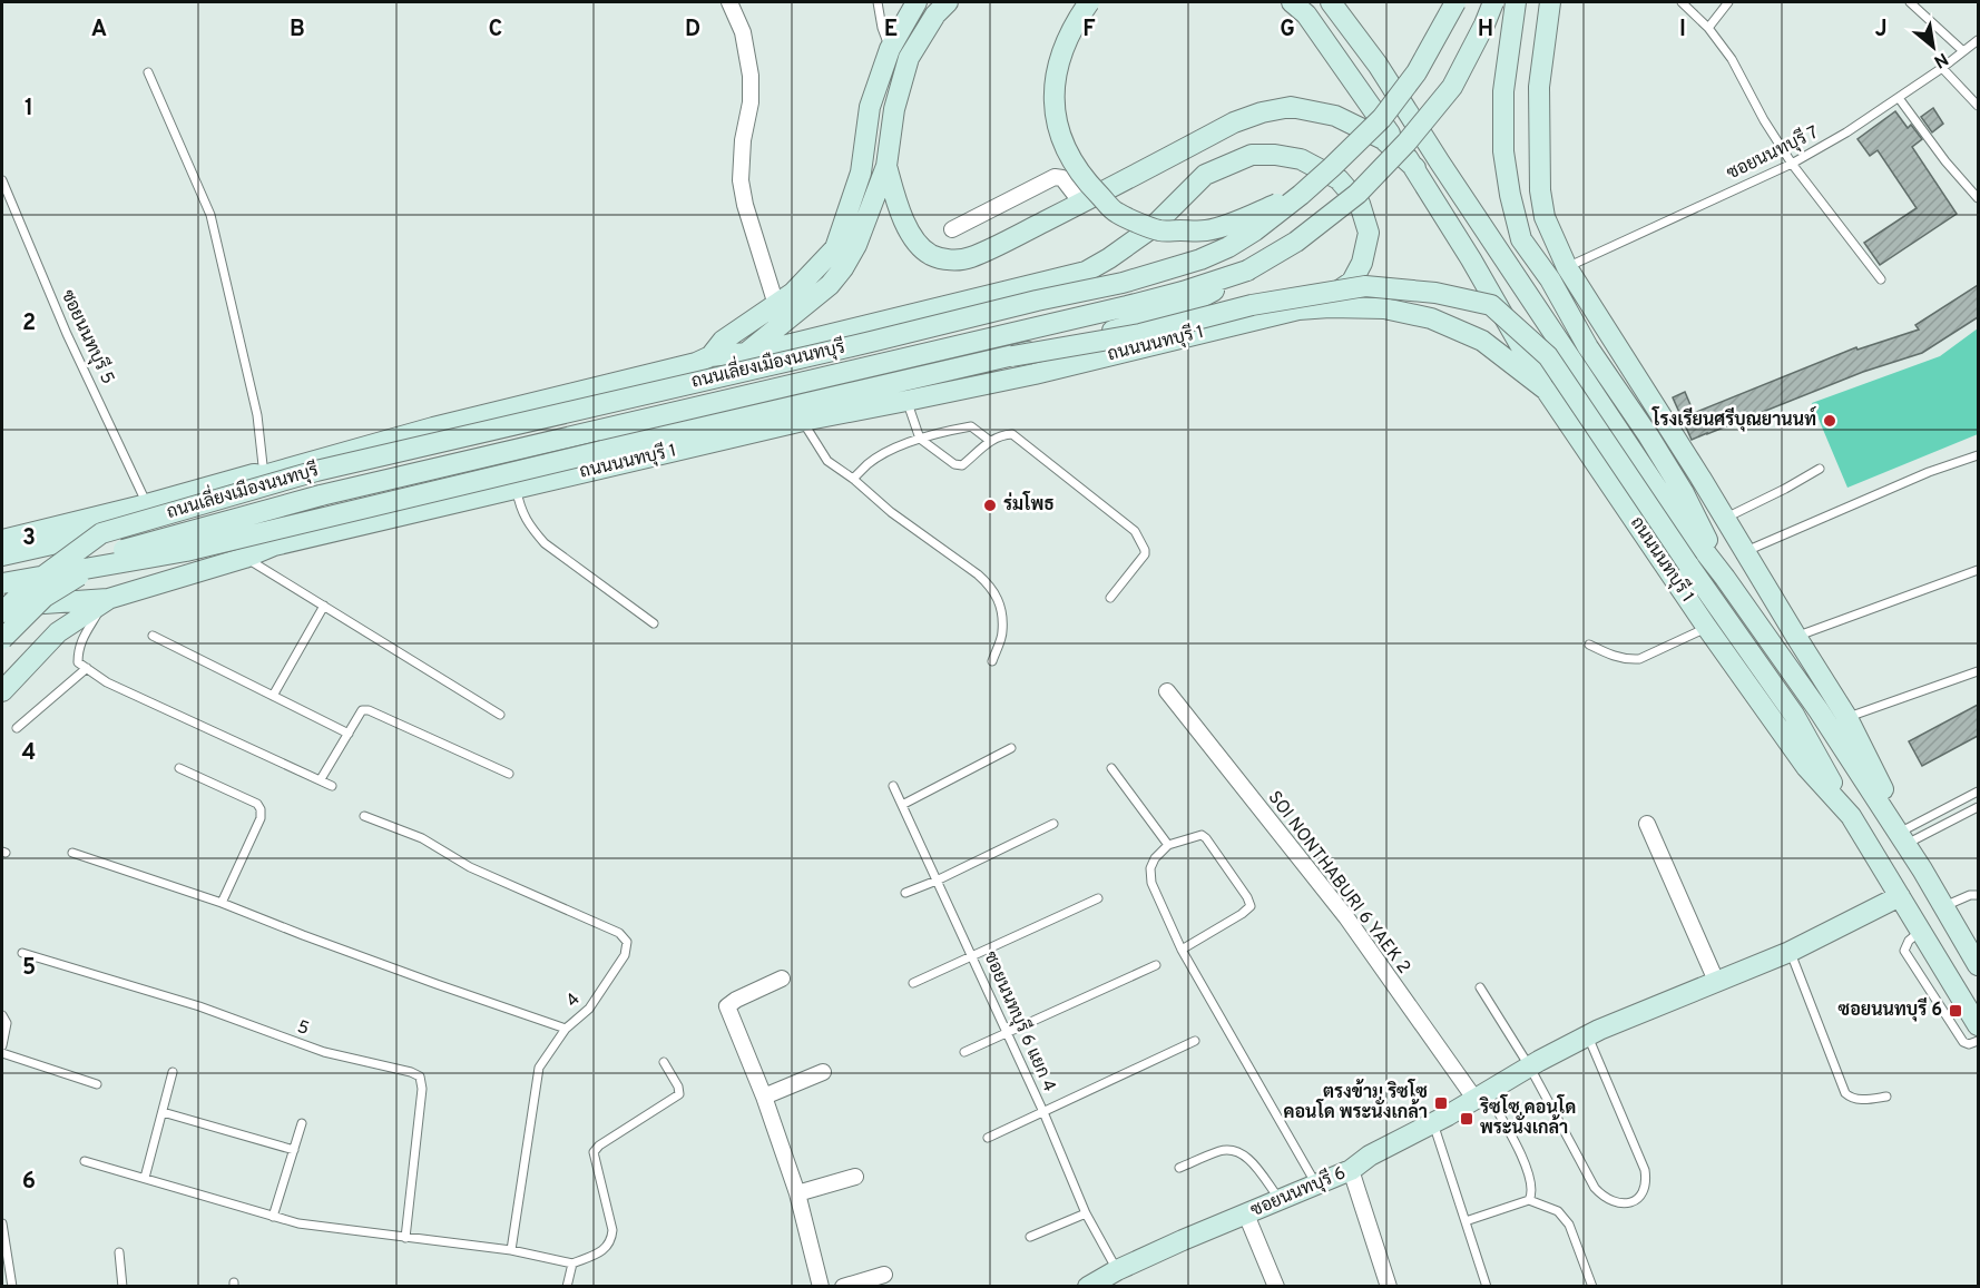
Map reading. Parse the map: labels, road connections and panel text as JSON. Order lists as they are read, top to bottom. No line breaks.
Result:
{"streets":{"main road":["ถนนนนทบุรี 1","ถนนเลี่ยงเมืองนนทบุรี","ซอยนนทบุรี 6"],"street":["SOI NONTHABURI 6 YAEK 2"],"lane":["ซอยนนทบุรี 7","ซอยนนทบุรี 5","4","ซอยนนทบุรี 6 แยก 4","5"]},"crossings":[["ถนนนนทบุรี 1","ซอยนนทบุรี 6"],["SOI NONTHABURI 6 YAEK 2","ซอยนนทบุรี 6"],["ซอยนนทบุรี 6 แยก 4","ซอยนนทบุรี 6"]],"places":{"other":["โรงเรียนศรีบุณยานนท์","ร่มโพธ"],"transit":["ซอยนนทบุรี 6","ตรงข้าม ริซโซ คอนโด พระนั่งเกล้า","ริซโซ คอนโด พระนั่งเกล้า"]},"north":"bottom right","grid":{"columns":["A","B","C","D","E","F","G","H","I","J"],"rows":["1","2","3","4","5","6"]}}
